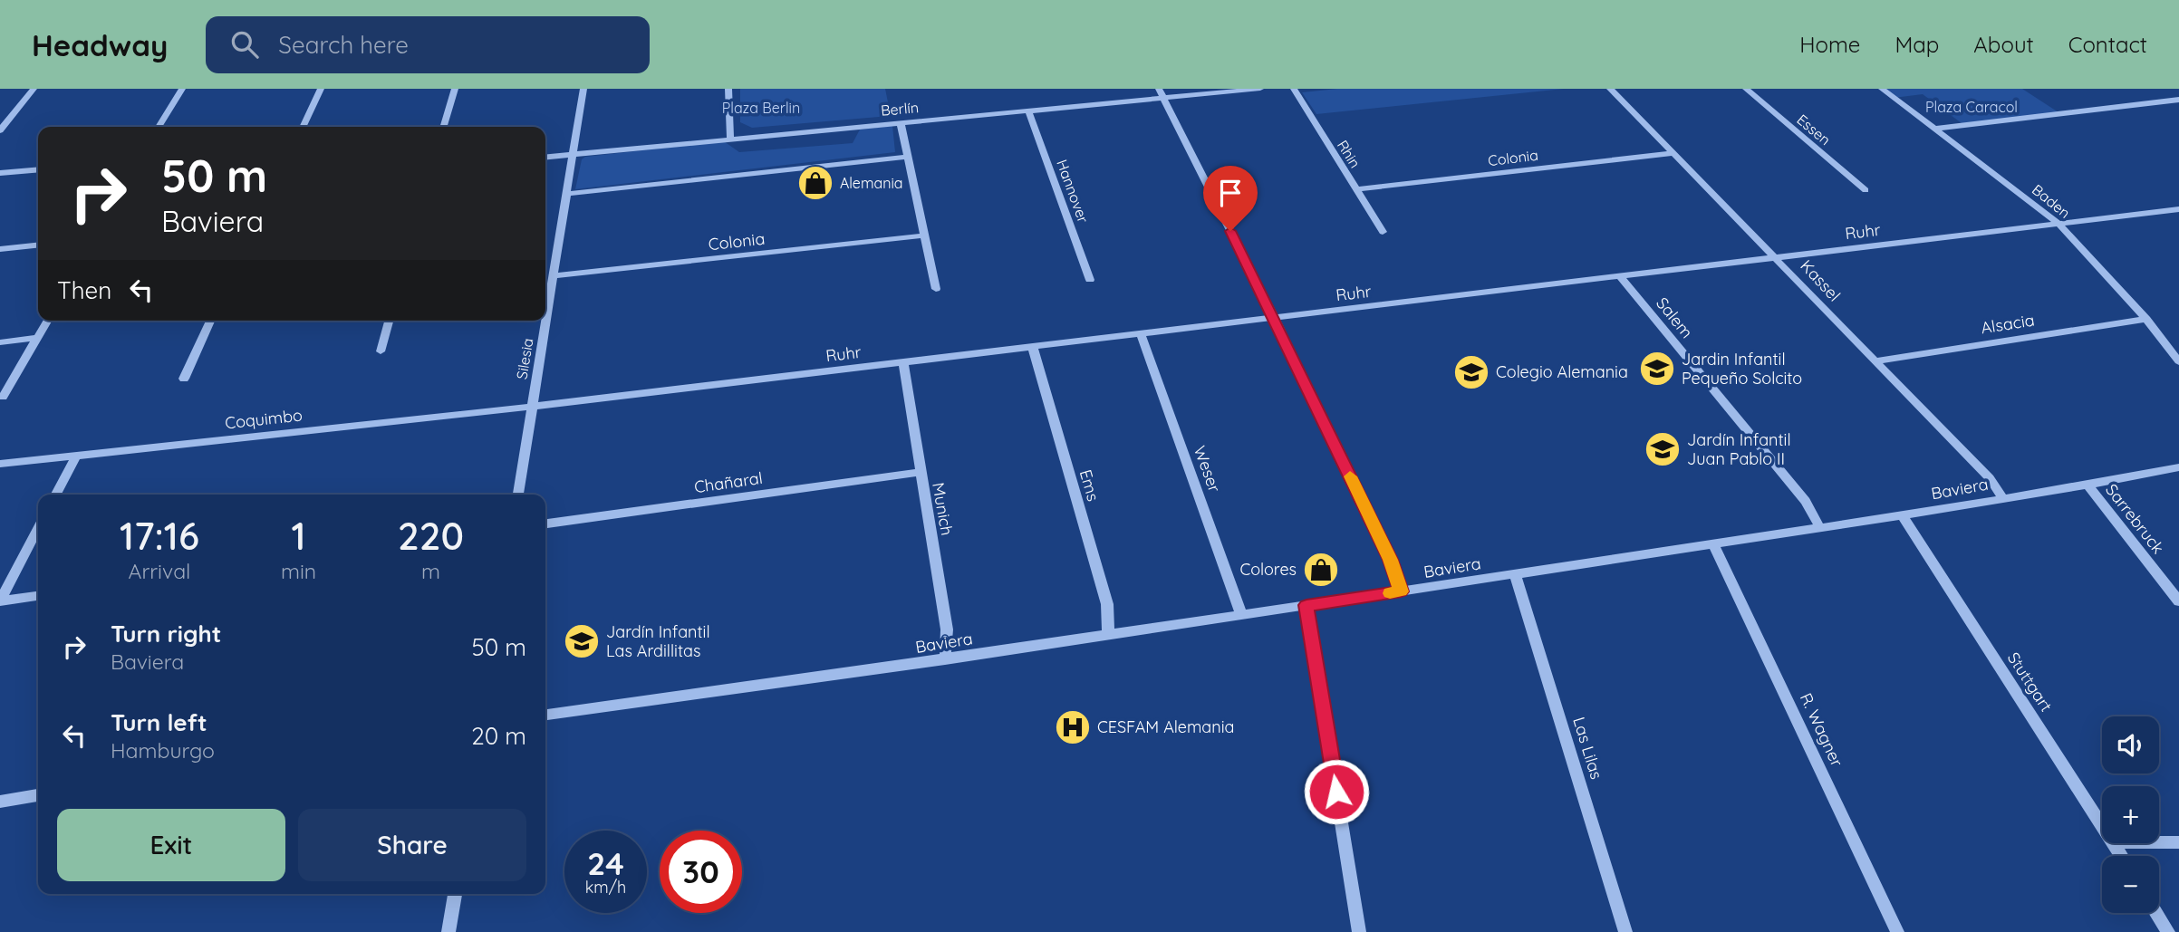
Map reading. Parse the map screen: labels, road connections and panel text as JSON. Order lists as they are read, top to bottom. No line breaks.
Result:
{"streets":{"street":["Berlín","Essen","Rhin","Colonia","Hannover","Baden","Ruhr","Kassel","Salem","Alsacia","Silesia","Coquimbo","Weser","Chañaral","Ems","Baviera","Munich","Sarrebruck","Stuttgart","R. Wagner","Las Lilas"]},"crossings":[["Berlín","Hannover"],["Berlín","Silesia"],["Rhin","Colonia"],["Colonia","Kassel"],["Colonia","Silesia"],["Baden","Ruhr"],["Baden","Alsacia"],["Ruhr","Kassel"],["Ruhr","Salem"],["Ruhr","Silesia"],["Ruhr","Coquimbo"],["Ruhr","Weser"],["Ruhr","Ems"],["Ruhr","Munich"],["Kassel","Alsacia"],["Kassel","Baviera"],["Salem","Baviera"],["Silesia","Coquimbo"],["Weser","Baviera"],["Chañaral","Munich"],["Ems","Baviera"],["Baviera","Munich"],["Baviera","Sarrebruck"],["Baviera","Stuttgart"],["Baviera","R. Wagner"],["Baviera","Las Lilas"]],"parks":["Plaza Caracol","Plaza Berlin"],"places":{"shop":["Alemania","Colores"],"school or university":["Jardin Infantil Pequeño Solcito","Colegio Alemania","Jardín Infantil Juan Pablo II","Jardín Infantil Las Ardillitas"],"hospital":["CESFAM Alemania"]},"page":{"header":"Headway","search":"Search here","nav":["Home","Map","About","Contact"],"turn":["50 m","Baviera"],"then":"Then","eta":["17:16","Arrival","1","min","220","m"],"list":[{"name":"Turn right","note":"Baviera","value":"50 m"},{"name":"Turn left","note":"Hamburgo","value":"20 m"}],"map_buttons":["+","−"],"buttons":["Exit","Share"],"speed":"24 km/h","limit":"30"}}
